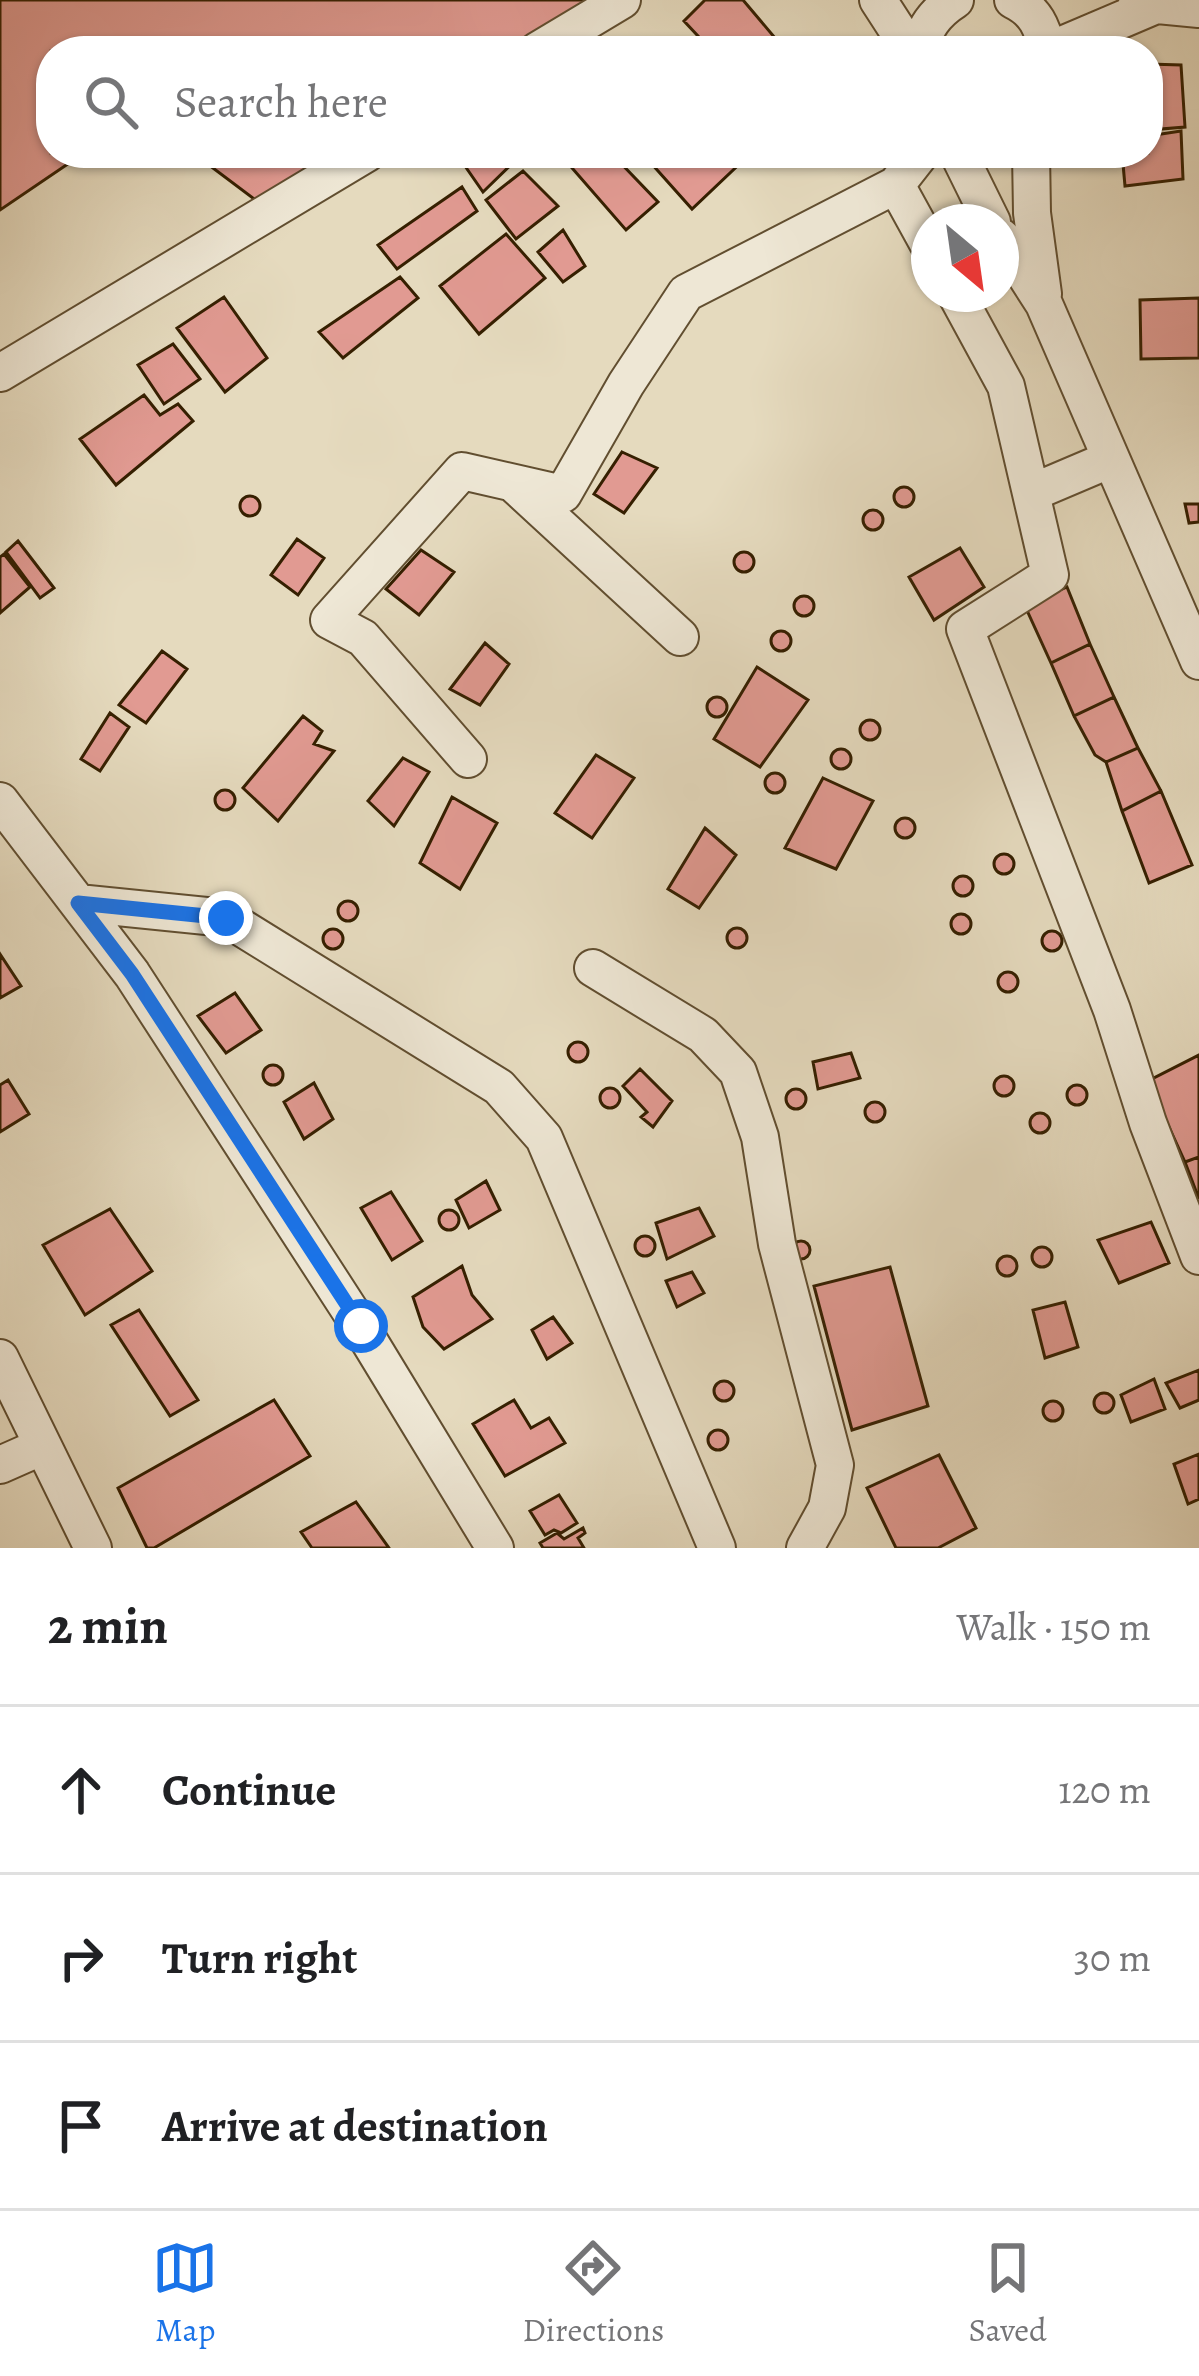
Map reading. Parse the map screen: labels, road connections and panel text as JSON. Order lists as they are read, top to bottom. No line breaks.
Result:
{"north":"bottom right","page":{"search":"Search here","heading":["2 min","Walk · 150 m"],"list":[["Continue","120 m"],["Turn right","30 m"],"Arrive at destination"],"nav":["Map","Directions","Saved"]}}
